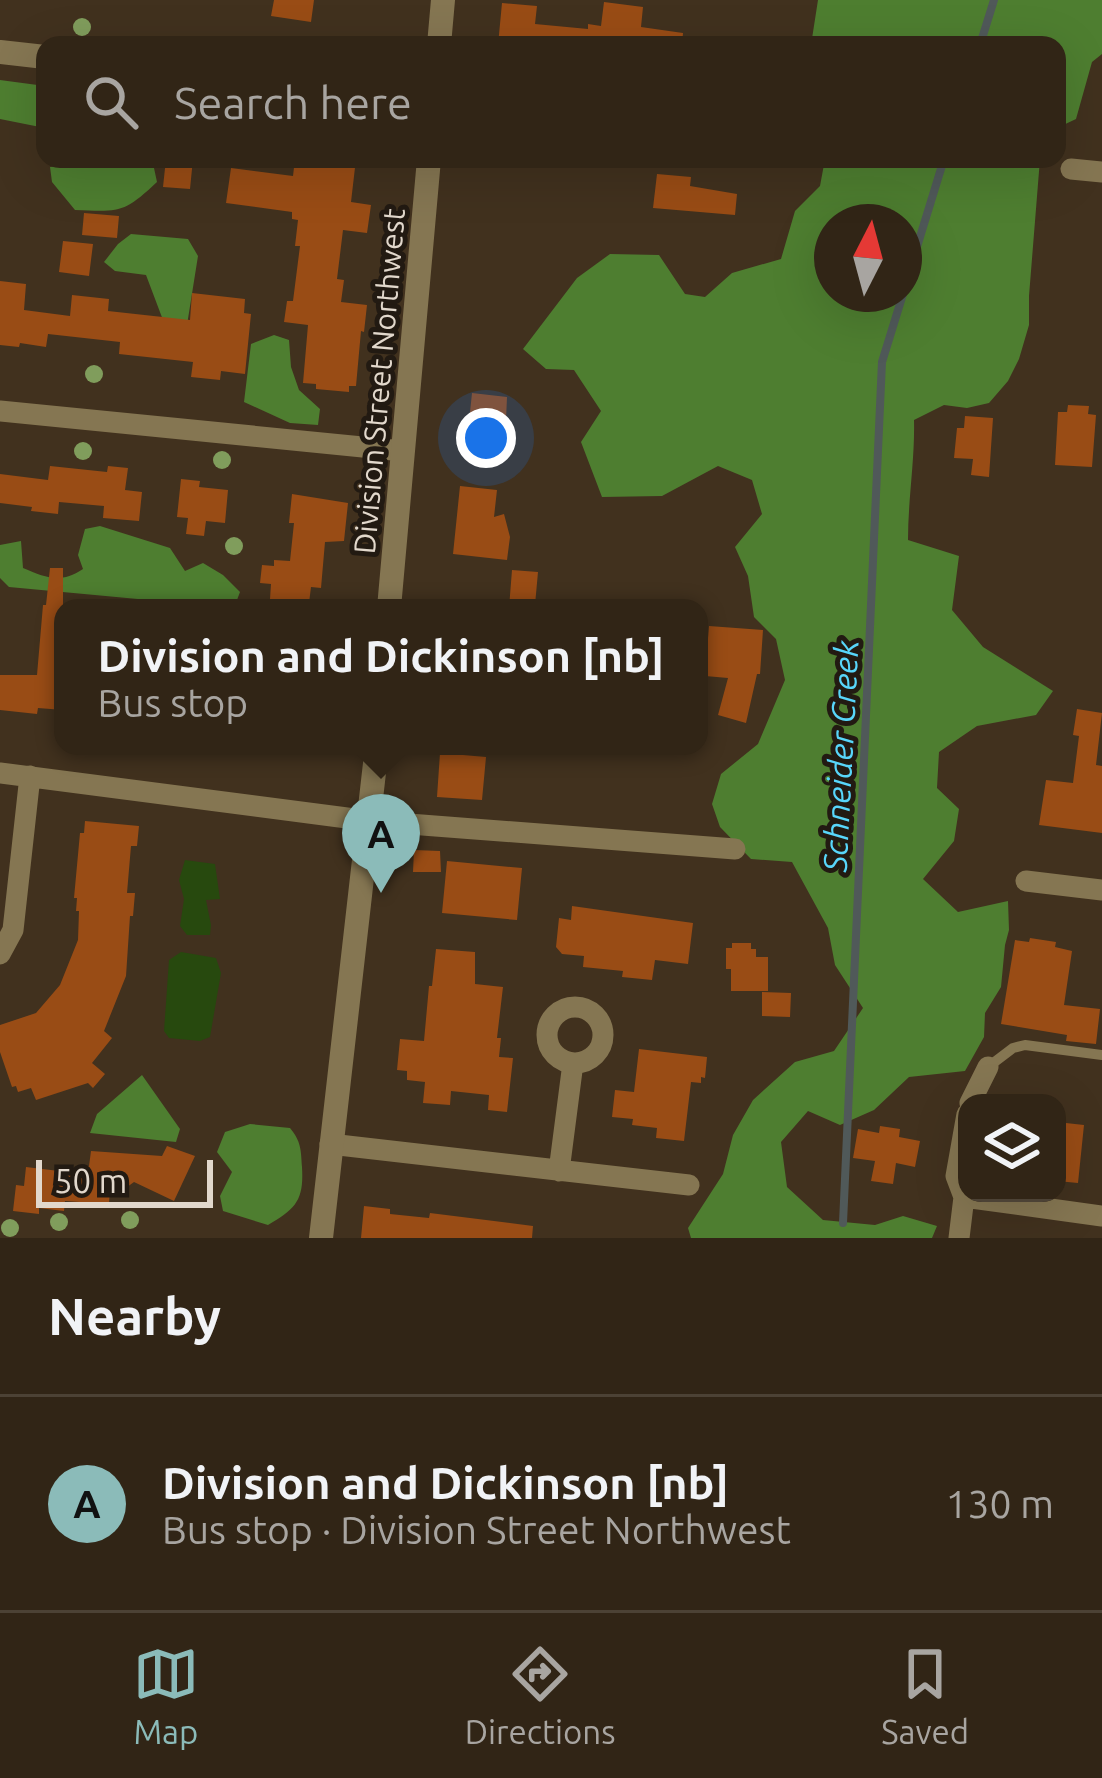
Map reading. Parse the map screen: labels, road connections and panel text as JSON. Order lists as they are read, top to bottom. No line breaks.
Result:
{"streets":{"street":["Division Street Northwest"]},"water":["Schneider Creek"],"scale_bar":"50 m","north":"top","page":{"search":"Search here","popup":["Division and Dickinson [nb]","Bus stop"],"pins":"A","scale":"50 m","heading":"Nearby","list":[{"mark":"A","name":"Division and Dickinson [nb]","note":"Bus stop · Division Street Northwest","value":"130 m"}],"nav":["Map","Directions","Saved"]}}
